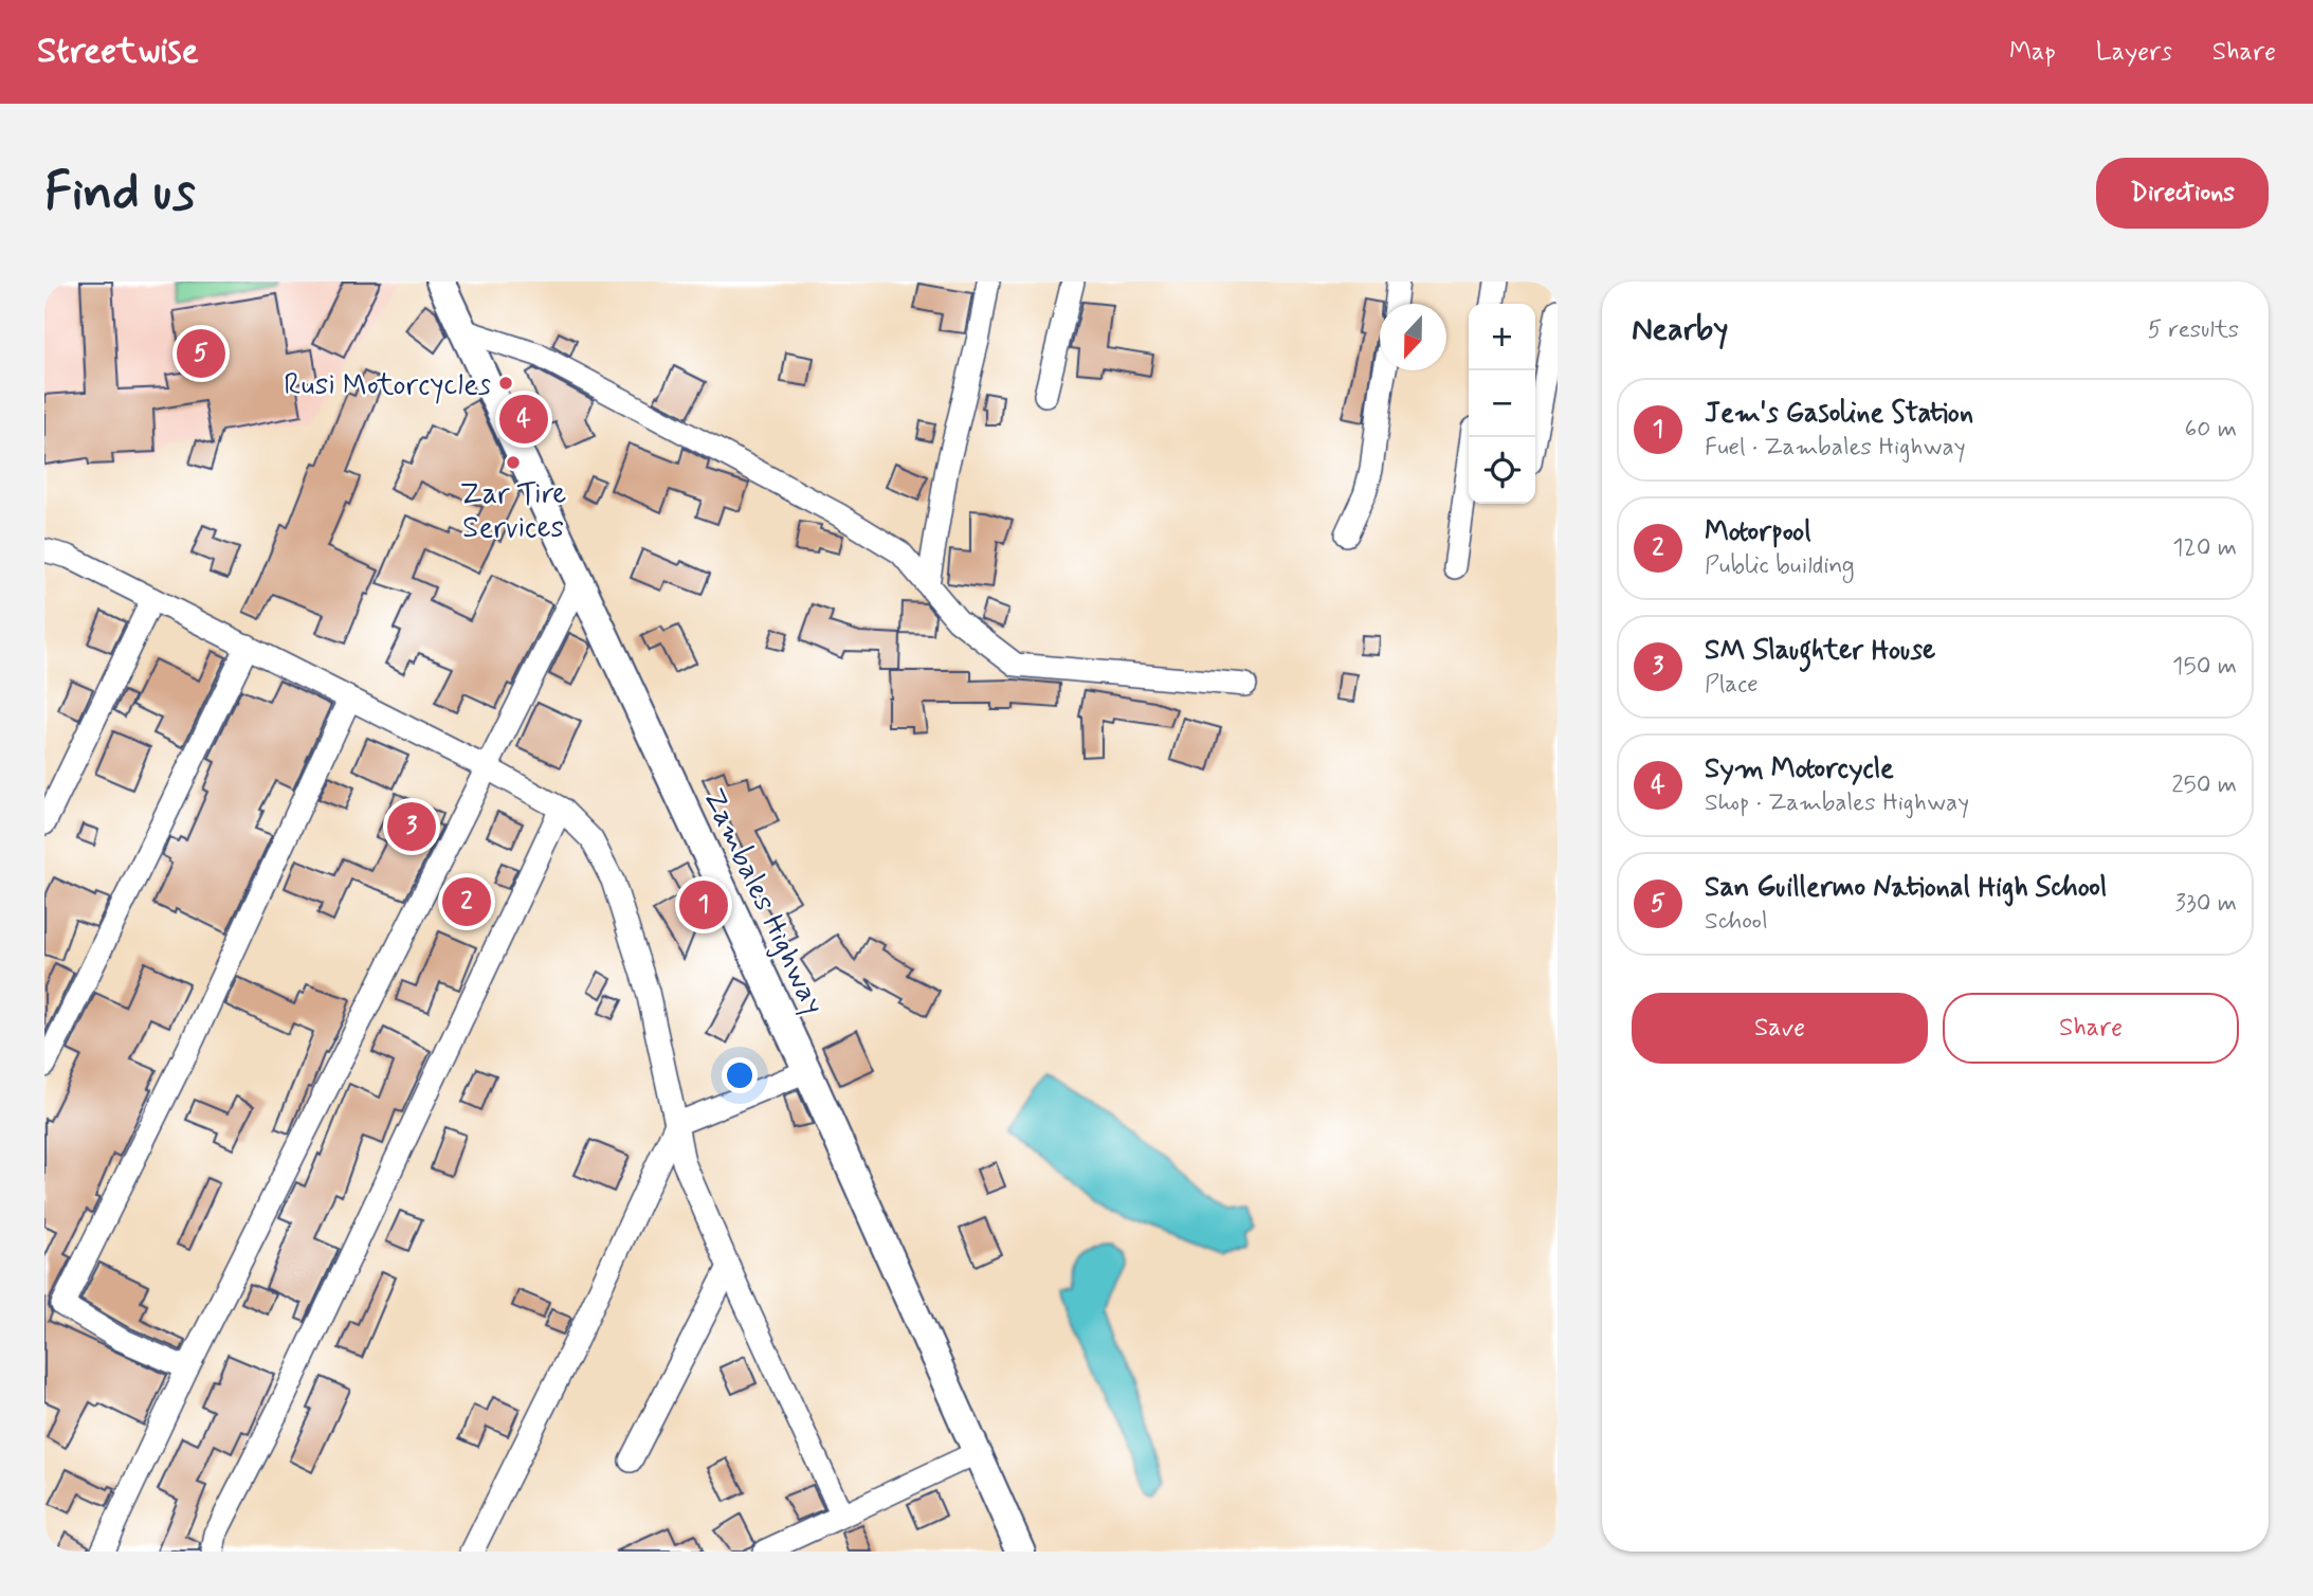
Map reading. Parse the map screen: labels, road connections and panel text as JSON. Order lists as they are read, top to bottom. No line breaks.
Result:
{"streets":{"main road":["Zambales Highway"]},"places":["Rusi Motorcycles","Zar Tire Services"],"north":"bottom","page":{"header":"Streetwise","nav":["Map","Layers","Share"],"buttons":["Directions",["Save","Share"]],"title":"Find us","heading":["Nearby","5 results"],"map_buttons":["+","−"],"pins":["5","4","3","2","1"],"list":[{"mark":"1","name":"Jem's Gasoline Station","note":"Fuel · Zambales Highway","value":"60 m"},{"mark":"2","name":"Motorpool","note":"Public building","value":"120 m"},{"mark":"3","name":"SM Slaughter House","note":"Place","value":"150 m"},{"mark":"4","name":"Sym Motorcycle","note":"Shop · Zambales Highway","value":"250 m"},{"mark":"5","name":"San Guillermo National High School","note":"School","value":"330 m"}]}}
